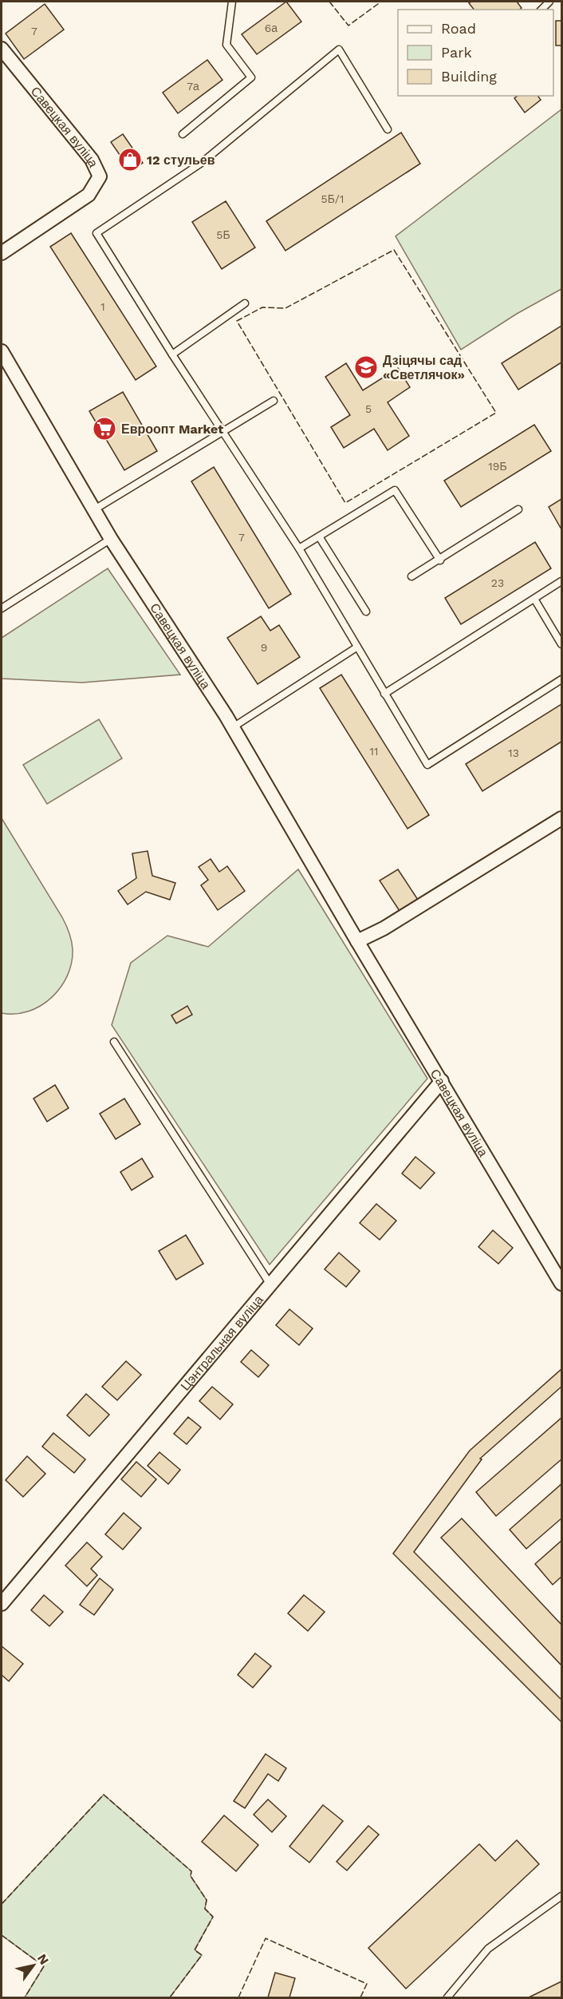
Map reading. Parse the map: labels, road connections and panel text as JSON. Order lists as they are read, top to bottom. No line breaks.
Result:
{"streets":{"street":["Савецкая вуліца","Цэнтральная вуліца"]},"crossings":[["Савецкая вуліца","Цэнтральная вуліца"]],"places":{"shop":["12 стульев"],"school or university":["Дзіцячы сад «Светлячок»"],"supermarket":["Евроопт Market"]},"house_numbers":["6а","7","7а","5Б/1","5Б","1","5","19Б","7","23","9","11","13"],"legend":["Road","Park","Building"],"north":"top right"}
